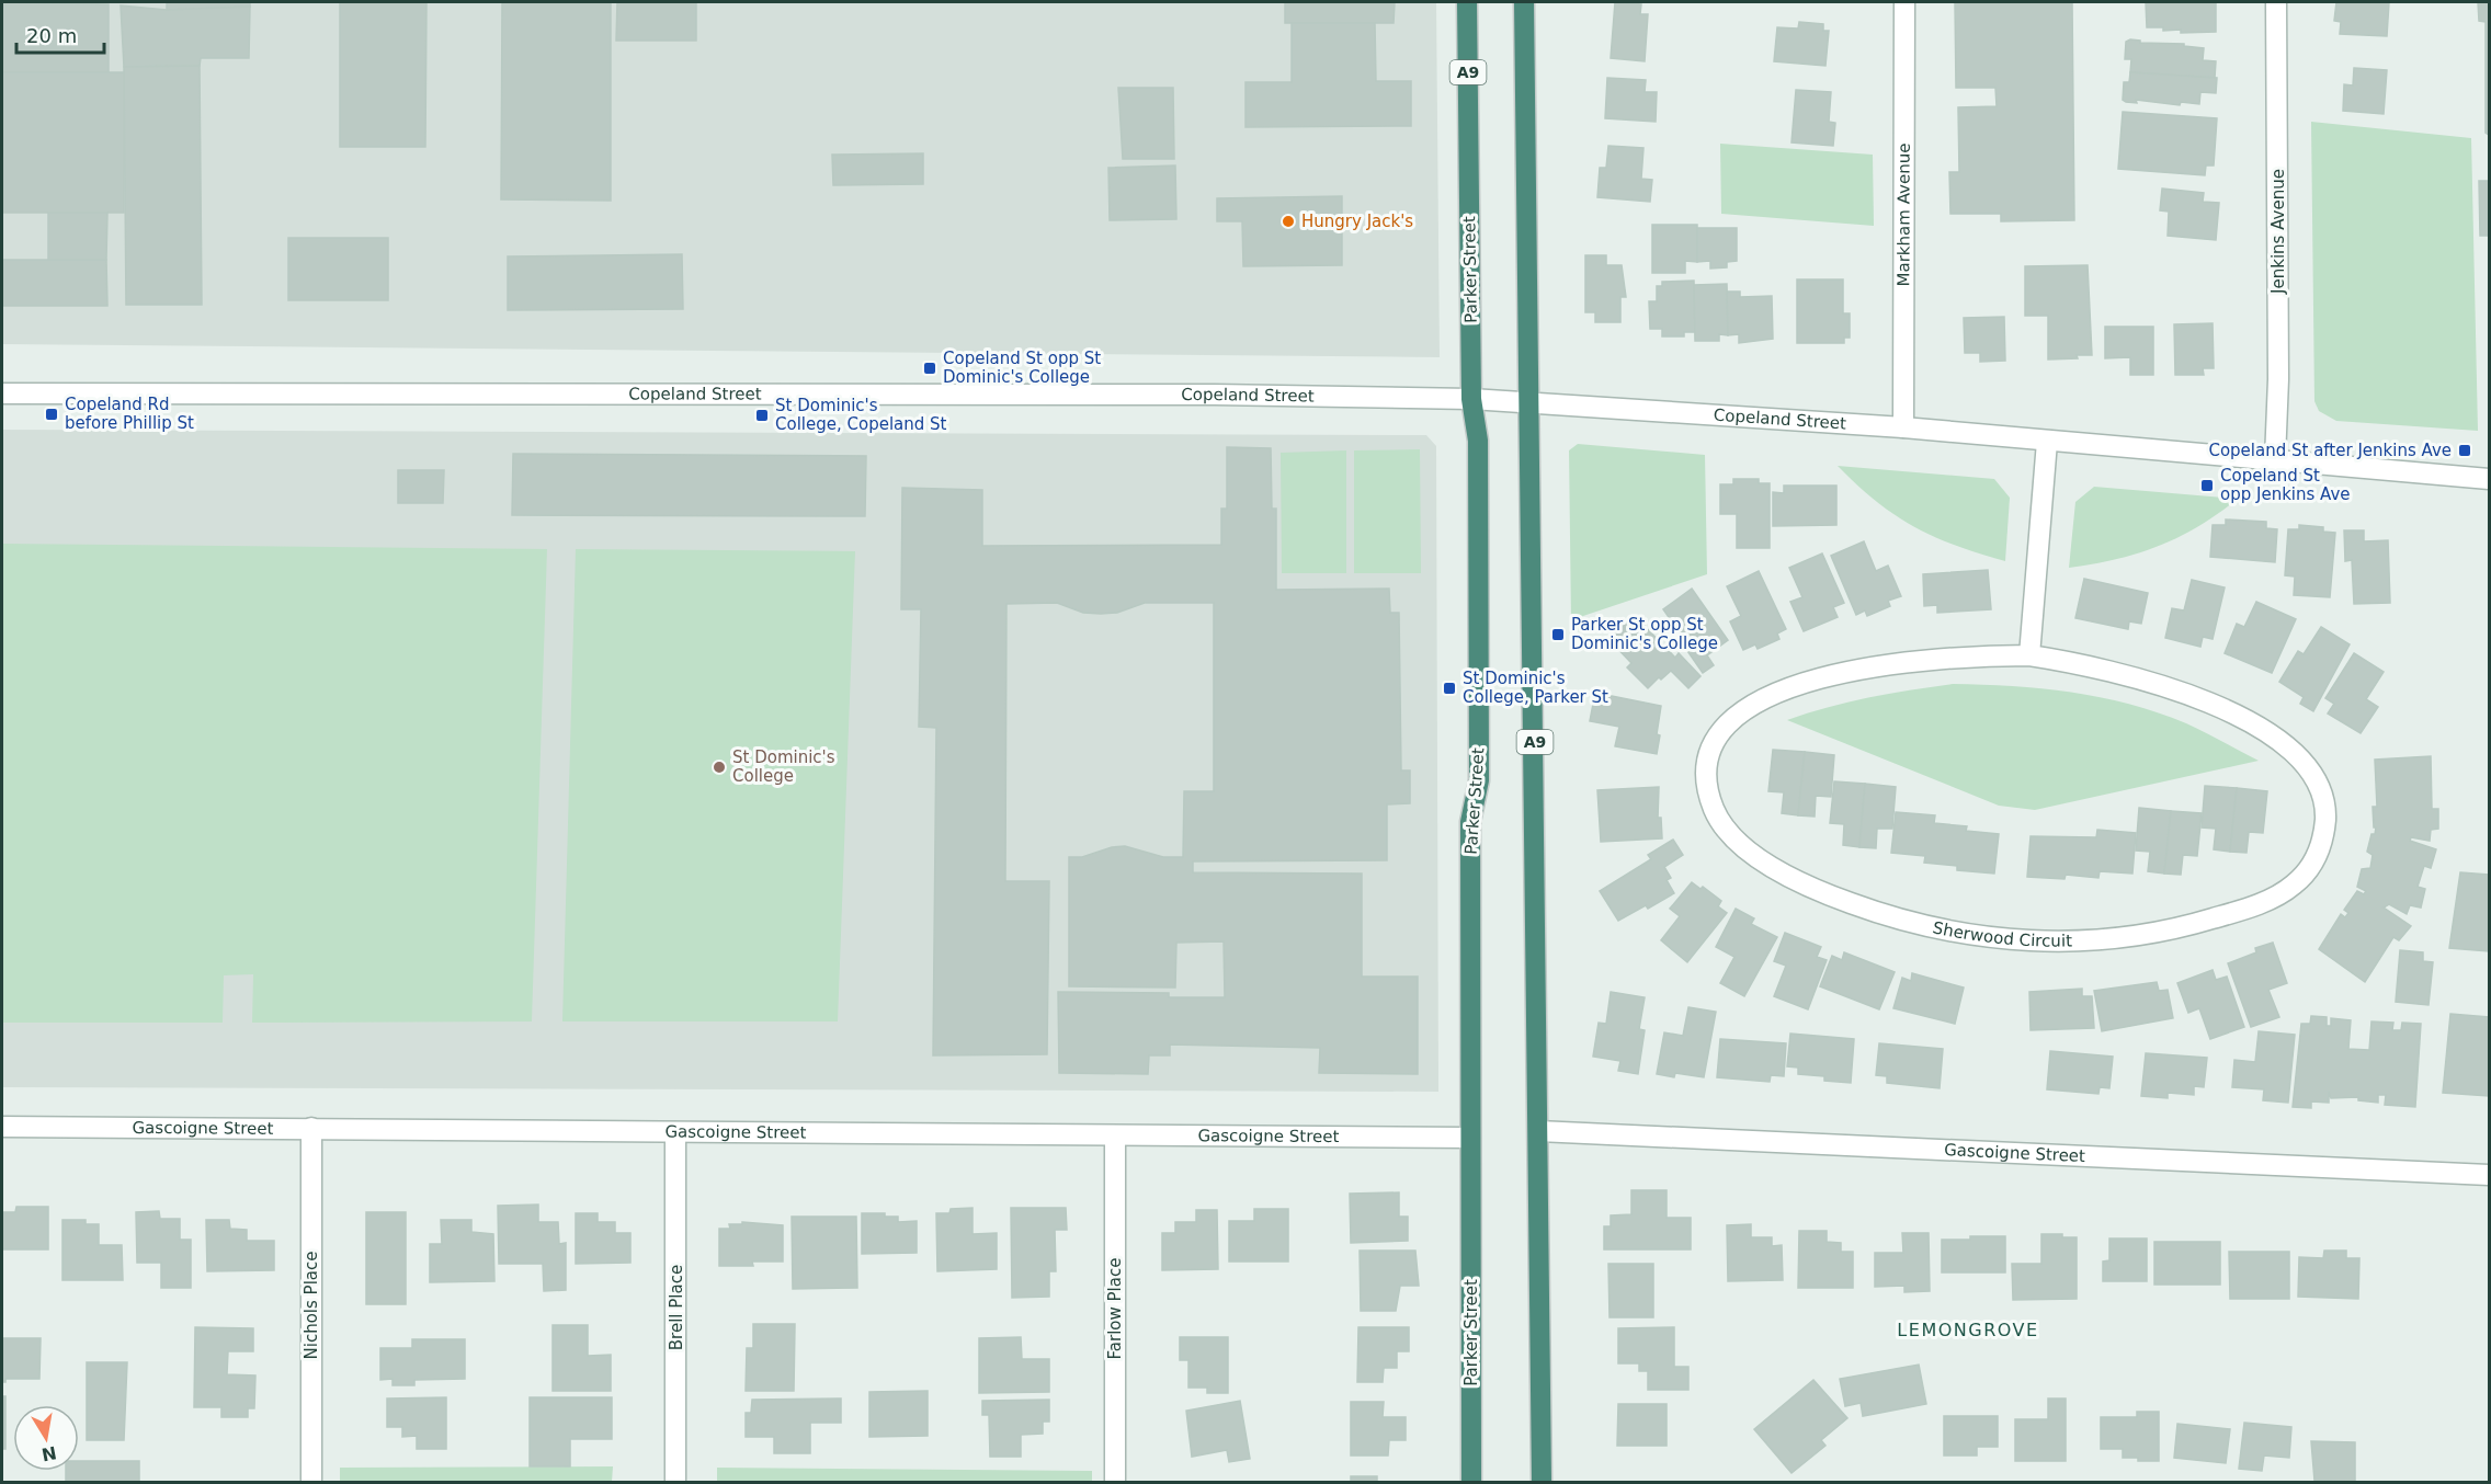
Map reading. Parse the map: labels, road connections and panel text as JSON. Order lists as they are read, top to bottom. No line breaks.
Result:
{"streets":{"highway":["A9","Parker Street"],"street":["Markham Avenue","Jenkins Avenue","Copeland Street","Sherwood Circuit","Gascoigne Street","Nichols Place","Brell Place","Farlow Place"]},"crossings":[["A9","Copeland Street"],["A9","Gascoigne Street"],["Markham Avenue","Copeland Street"],["Jenkins Avenue","Copeland Street"],["Parker Street","Copeland Street"],["Parker Street","Gascoigne Street"],["Gascoigne Street","Nichols Place"],["Gascoigne Street","Brell Place"],["Gascoigne Street","Farlow Place"]],"districts":["LEMONGROVE"],"places":{"other":["Hungry Jack's","St Dominic's College"],"transit":["Copeland St opp St Dominic's College","Copeland Rd before Phillip St","St Dominic's College, Copeland St","Copeland St after Jenkins Ave","Copeland St opp Jenkins Ave","Parker St opp St Dominic's College","St Dominic's College, Parker St"]},"scale_bar":"20 m","north":"bottom"}
